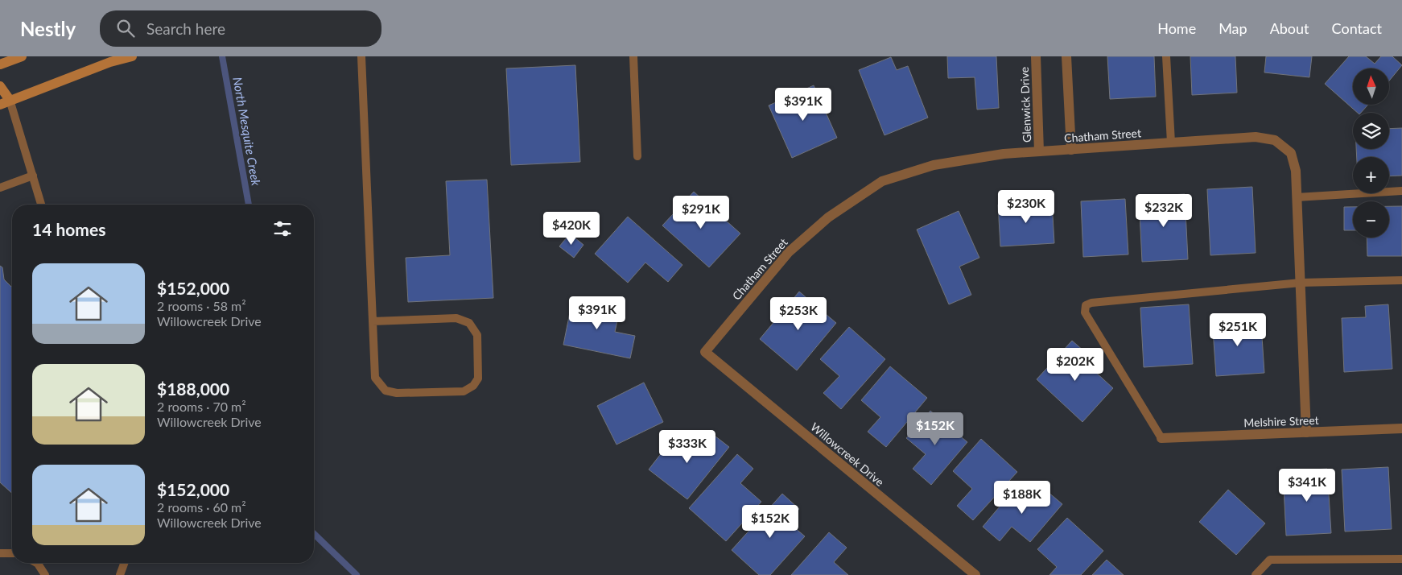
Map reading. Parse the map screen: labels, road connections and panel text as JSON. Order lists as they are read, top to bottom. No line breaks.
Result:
{"streets":{"street":["Glenwick Drive","Chatham Street","Melshire Street","Willowcreek Drive"]},"crossings":[["Glenwick Drive","Chatham Street"],["Chatham Street","Melshire Street"],["Chatham Street","Willowcreek Drive"]],"water":["North Mesquite Creek"],"north":"top","page":{"header":"Nestly","search":"Search here","nav":["Home","Map","About","Contact"],"map_buttons":["+","−"],"price":["$391K","$230K","$232K","$291K","$420K","$391K","$253K","$251K","$202K","$152K","$333K","$341K","$188K","$152K"],"heading":"14 homes","list":[{"name":"$152,000","note":"2 rooms · 58 m² · Willowcreek Drive"},{"name":"$188,000","note":"2 rooms · 70 m² · Willowcreek Drive"},{"name":"$152,000","note":"2 rooms · 60 m² · Willowcreek Drive"}]}}
